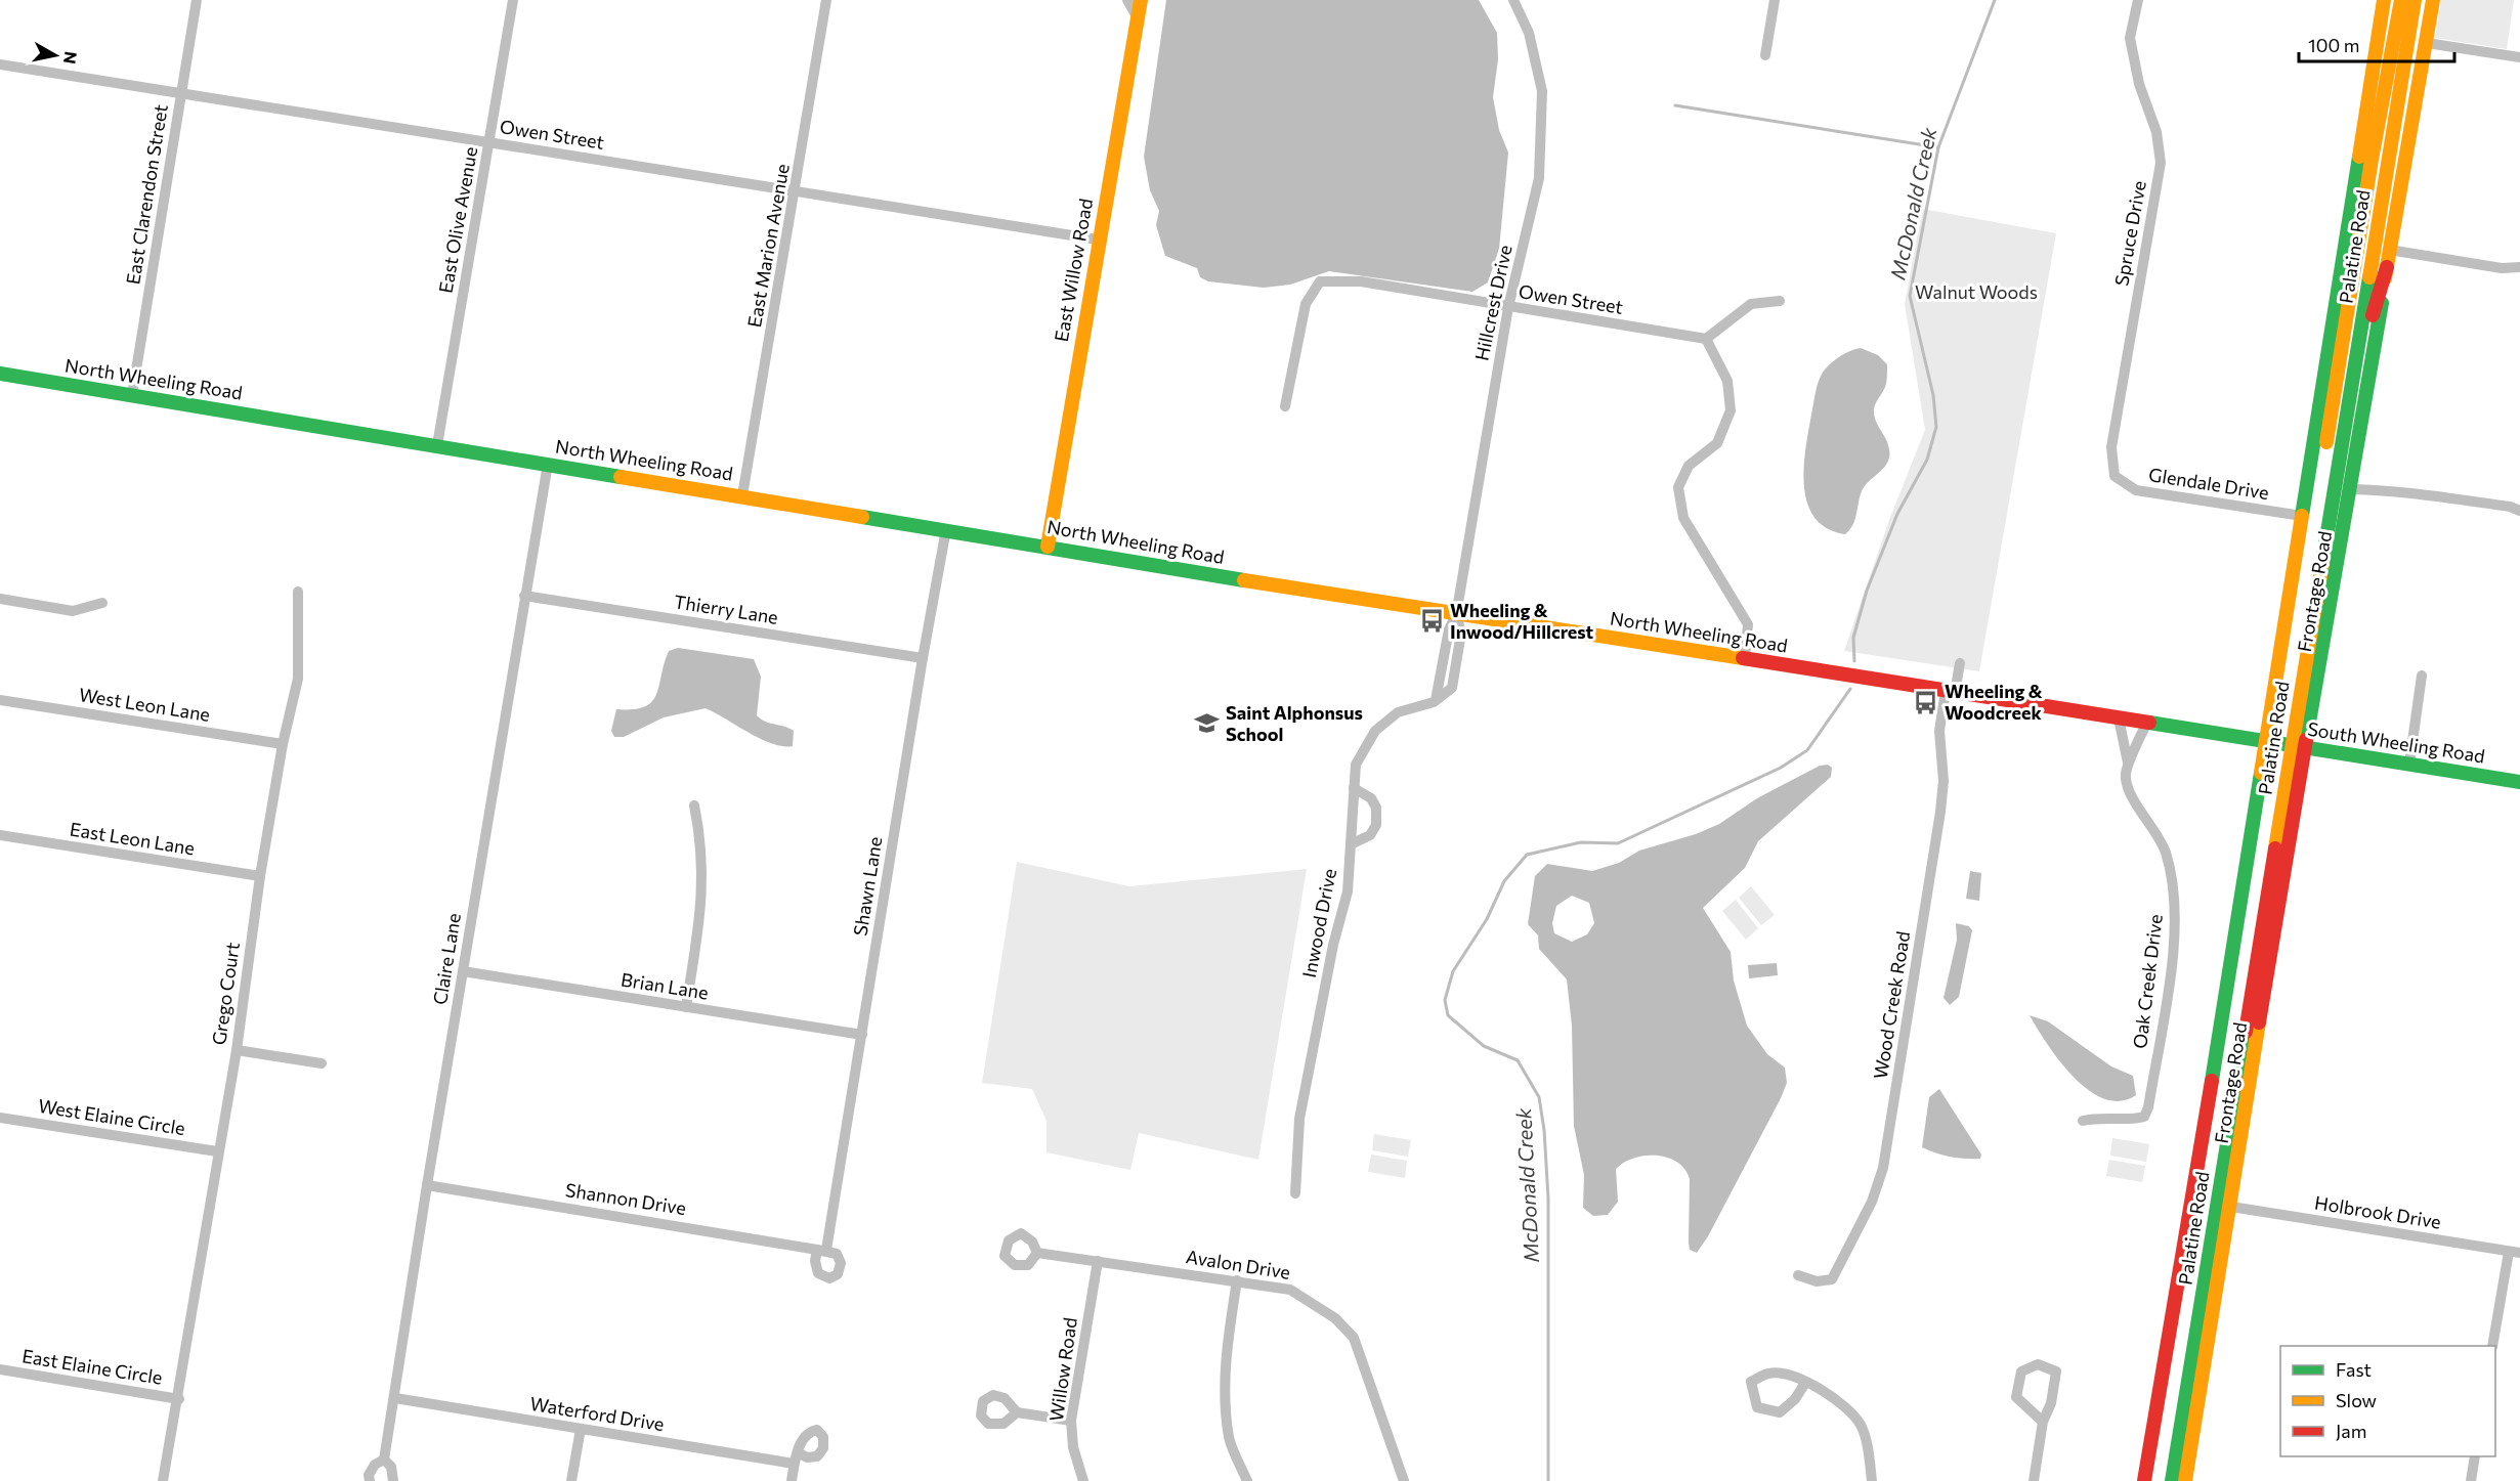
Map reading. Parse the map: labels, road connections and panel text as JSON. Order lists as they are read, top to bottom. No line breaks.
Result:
{"streets":{"main road":["Palatine Road","East Willow Road","North Wheeling Road","Frontage Road","South Wheeling Road"],"street":["Owen Street","East Clarendon Street","East Olive Avenue","Spruce Drive","East Marion Avenue","Hillcrest Drive","Glendale Drive","Thierry Lane","West Leon Lane","East Leon Lane","Shawn Lane","Inwood Drive","Claire Lane","Oak Creek Drive","Brian Lane","Grego Court","Wood Creek Road","West Elaine Circle","Shannon Drive","Holbrook Drive","Avalon Drive","East Elaine Circle","Willow Road","Waterford Drive"]},"crossings":[["Owen Street","East Clarendon Street"],["Owen Street","East Olive Avenue"],["Owen Street","East Marion Avenue"],["Owen Street","East Willow Road"],["Owen Street","Hillcrest Drive"],["East Clarendon Street","North Wheeling Road"],["East Olive Avenue","North Wheeling Road"],["Spruce Drive","Glendale Drive"],["East Marion Avenue","North Wheeling Road"],["Palatine Road","South Wheeling Road"],["East Willow Road","North Wheeling Road"],["Hillcrest Drive","North Wheeling Road"],["Hillcrest Drive","Inwood Drive"],["North Wheeling Road","Frontage Road"],["North Wheeling Road","South Wheeling Road"],["North Wheeling Road","Shawn Lane"],["North Wheeling Road","Inwood Drive"],["North Wheeling Road","Claire Lane"],["North Wheeling Road","Oak Creek Drive"],["North Wheeling Road","Wood Creek Road"],["Glendale Drive","Frontage Road"],["Frontage Road","South Wheeling Road"],["Frontage Road","Holbrook Drive"],["Thierry Lane","Shawn Lane"],["Thierry Lane","Claire Lane"],["West Leon Lane","Grego Court"],["East Leon Lane","Grego Court"],["Shawn Lane","Brian Lane"],["Shawn Lane","Shannon Drive"],["Claire Lane","Brian Lane"],["Claire Lane","Shannon Drive"],["Claire Lane","Waterford Drive"],["Grego Court","West Elaine Circle"],["Grego Court","East Elaine Circle"],["Avalon Drive","Willow Road"]],"water":["McDonald Creek"],"parks":["Walnut Woods"],"places":{"bus stop":["Wheeling & Inwood/Hillcrest","Wheeling & Woodcreek"],"school or university":["Saint Alphonsus School"]},"legend":["Fast","Slow","Jam"],"scale_bar":"100 m","north":"right"}
